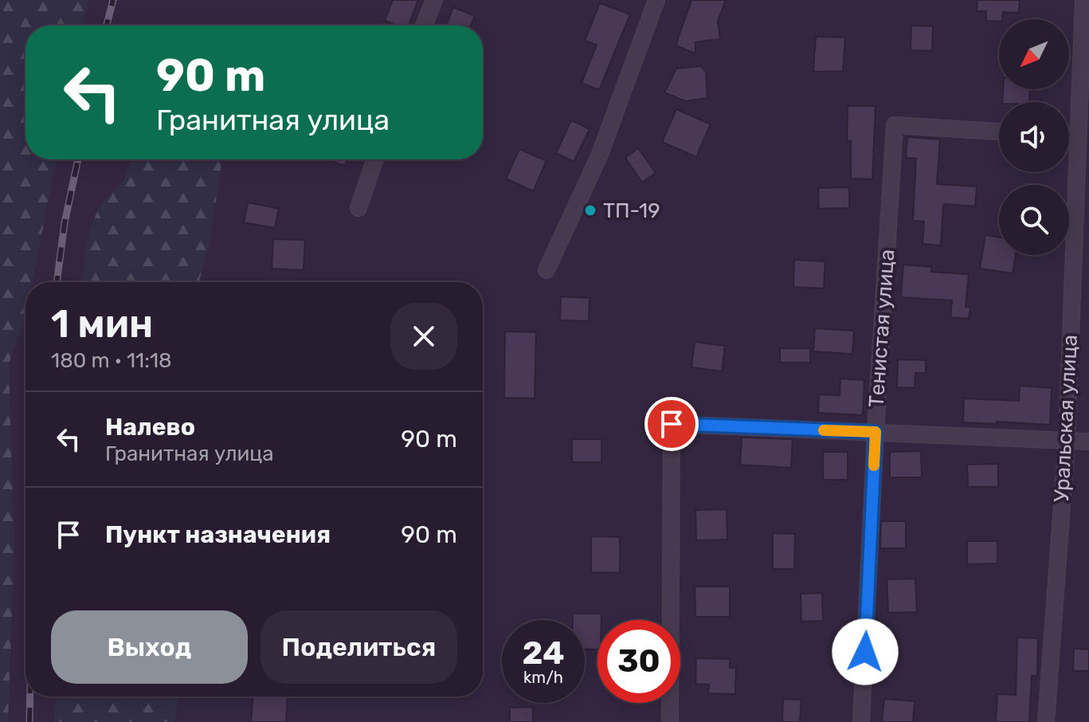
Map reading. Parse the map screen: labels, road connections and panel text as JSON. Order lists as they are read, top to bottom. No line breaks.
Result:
{"streets":{"street":["Тенистая улица","Уральская улица"]},"places":["ТП-19"],"north":"bottom left","page":{"turn":["90 m","Гранитная улица"],"heading":["1 мин","180 m · 11:18"],"list":[{"name":"Налево","note":"Гранитная улица","value":"90 m"},{"name":"Пункт назначения","value":"90 m"}],"buttons":["Выход","Поделиться"],"speed":"24 km/h","limit":"30"}}
